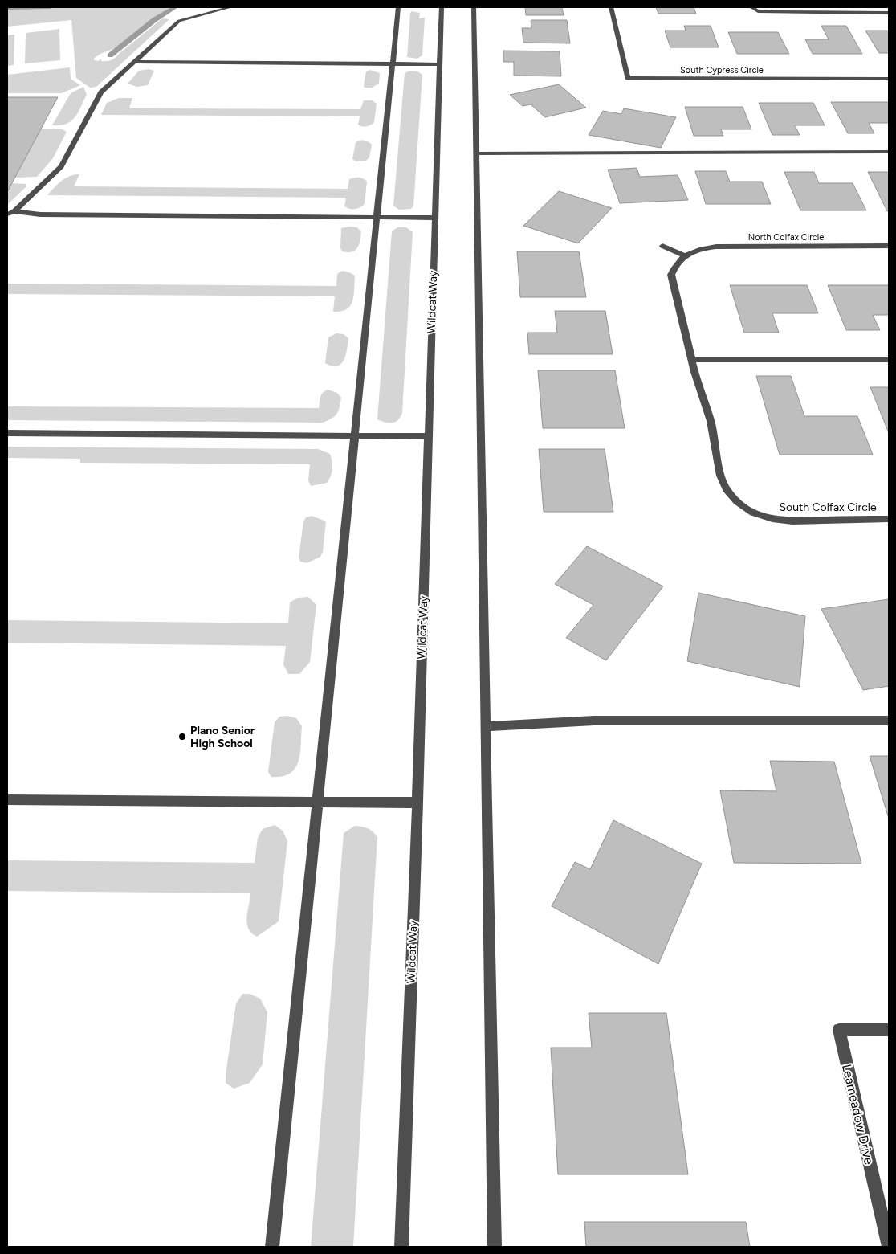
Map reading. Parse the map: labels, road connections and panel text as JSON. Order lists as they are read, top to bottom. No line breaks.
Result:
{"streets":{"street":["South Cypress Circle","North Colfax Circle","Wildcat Way","South Colfax Circle","Leameadow Drive"]},"places":["Plano Senior High School"]}
